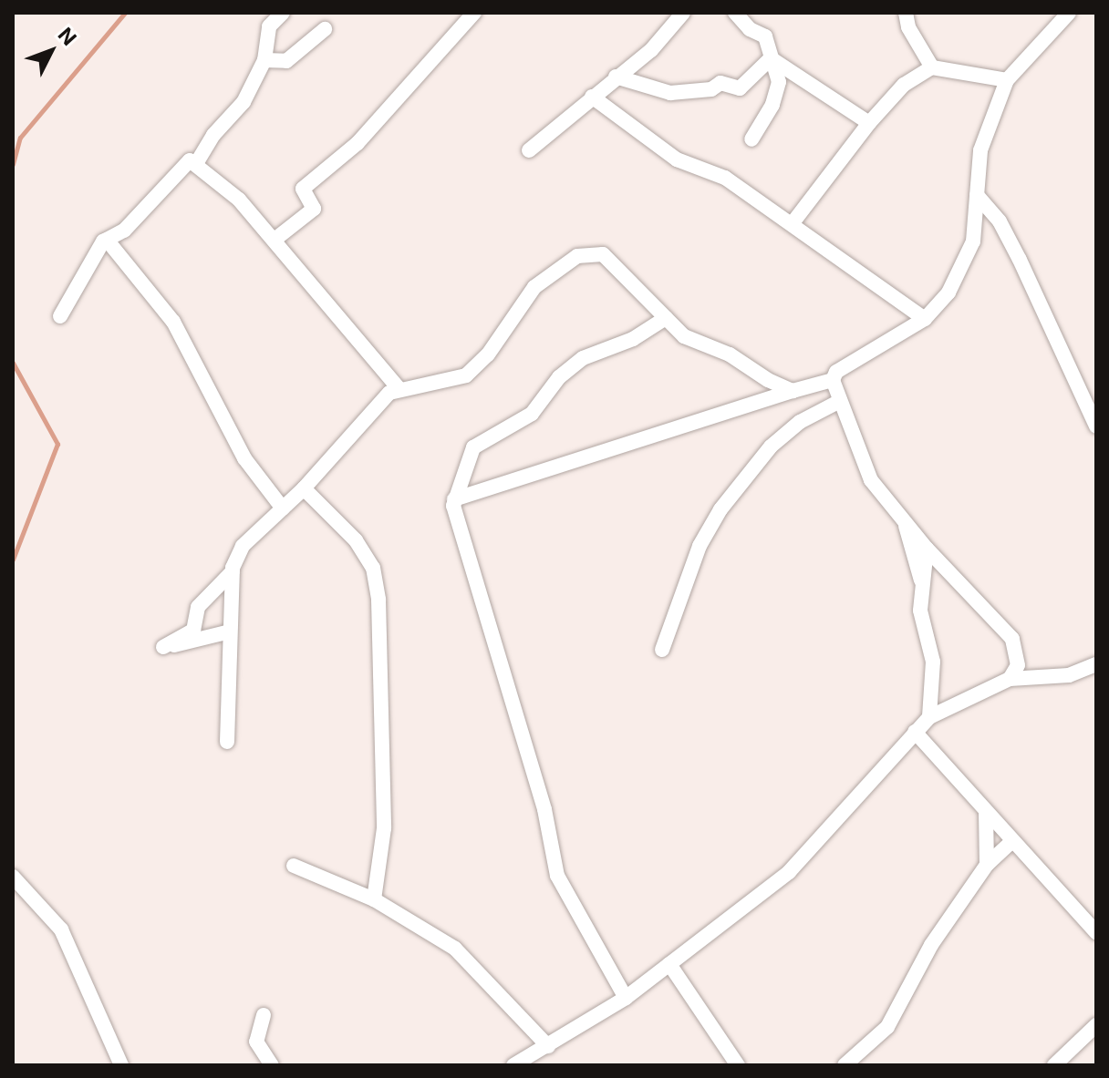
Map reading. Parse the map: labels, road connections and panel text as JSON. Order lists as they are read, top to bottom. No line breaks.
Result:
{"north":"top right"}
